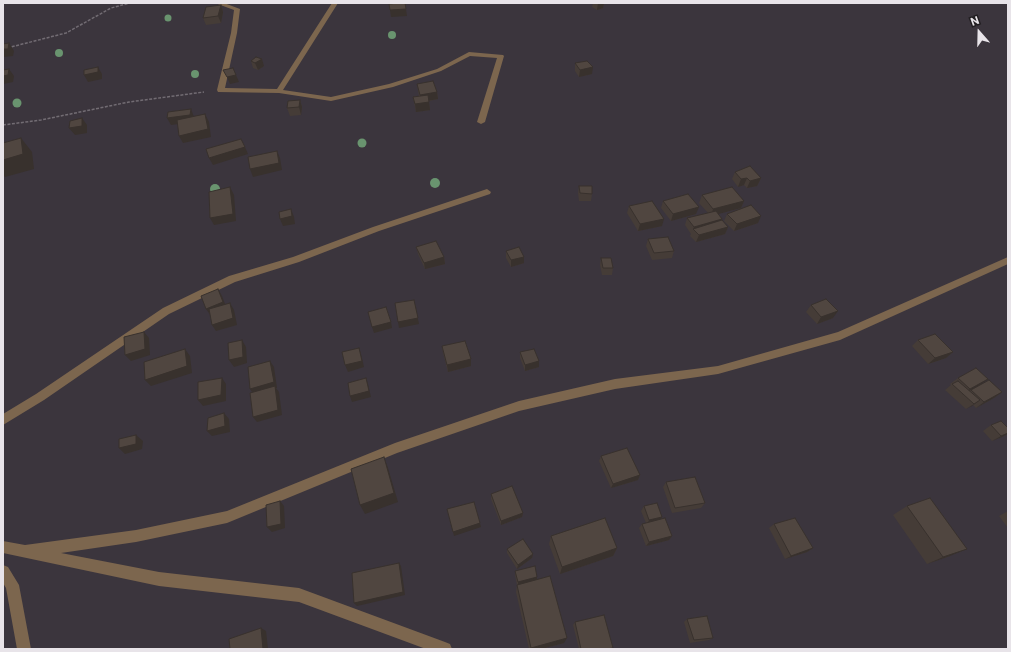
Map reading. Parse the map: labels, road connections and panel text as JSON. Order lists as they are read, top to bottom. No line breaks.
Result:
{"north":"top"}
